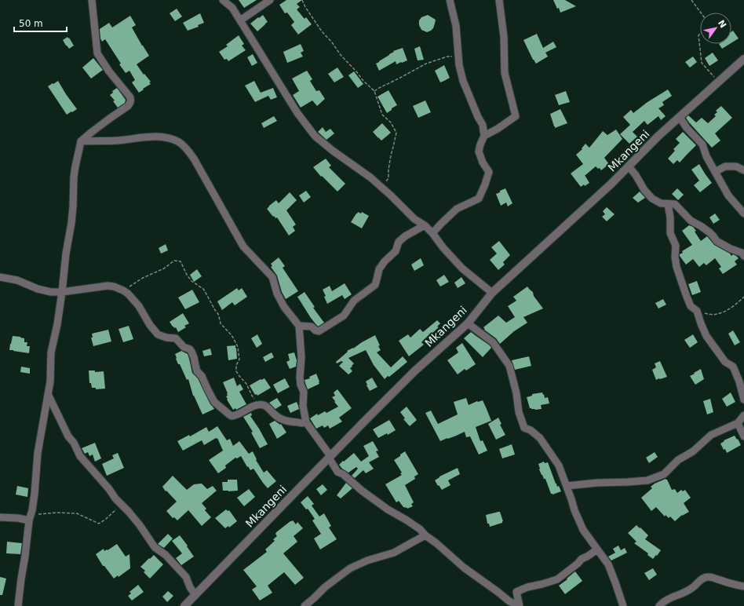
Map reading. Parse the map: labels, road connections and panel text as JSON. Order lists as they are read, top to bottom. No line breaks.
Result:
{"streets":{"street":["Mkangeni"]},"scale_bar":"50 m","north":"top right"}
